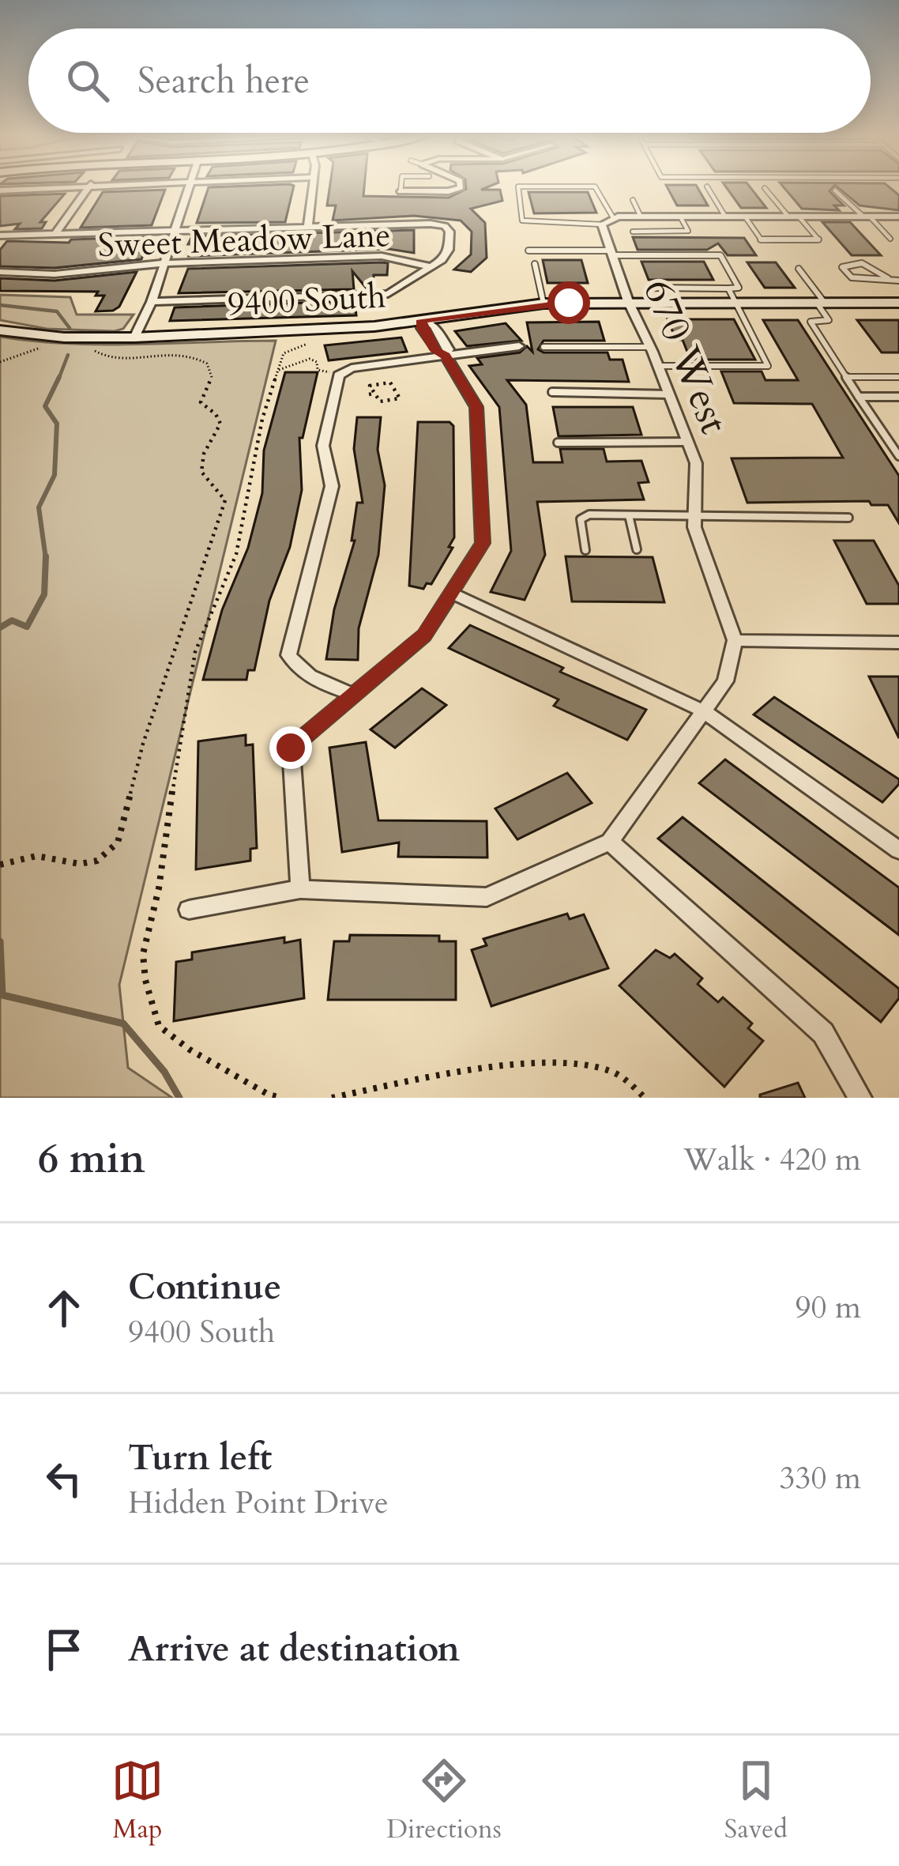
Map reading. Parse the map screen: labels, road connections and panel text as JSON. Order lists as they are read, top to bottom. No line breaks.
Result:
{"streets":{"street":["Sweet Meadow Lane","9400 South","670 West"]},"crossings":[["9400 South","670 West"]],"page":{"search":"Search here","heading":["6 min","Walk · 420 m"],"list":[["Continue","9400 South","90 m"],["Turn left","Hidden Point Drive","330 m"],"Arrive at destination"],"nav":["Map","Directions","Saved"]}}
